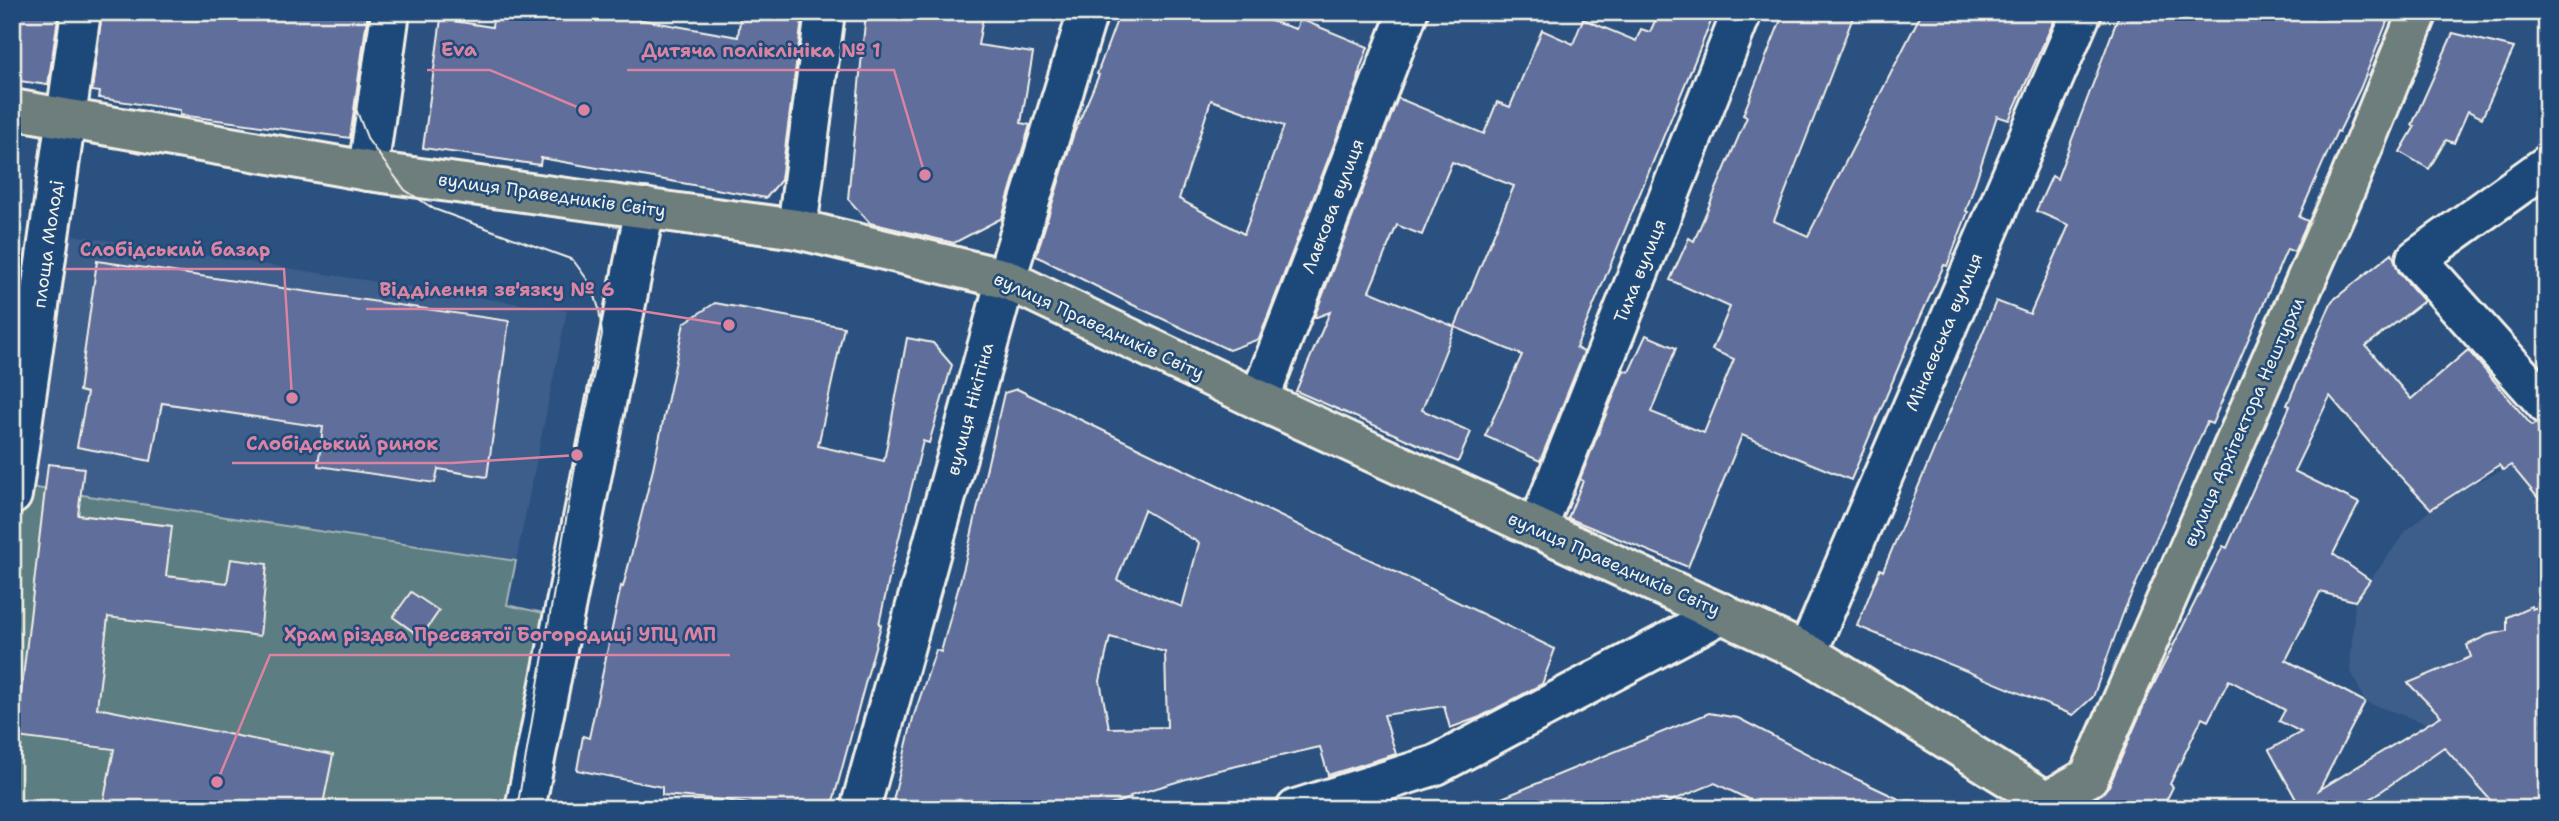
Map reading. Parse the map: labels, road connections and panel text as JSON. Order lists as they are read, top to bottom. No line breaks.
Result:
{"streets":{"main road":["вулиця Праведників Світу","вулиця Архітектора Нештурхи"],"street":["Лавкова вулиця","площа Молоді","Тиха вулиця","Мінаєвська вулиця","вулиця Нікітіна"]},"crossings":[["вулиця Праведників Світу","Лавкова вулиця"],["вулиця Праведників Світу","площа Молоді"],["вулиця Праведників Світу","Тиха вулиця"],["вулиця Праведників Світу","Мінаєвська вулиця"],["вулиця Праведників Світу","вулиця Нікітіна"],["вулиця Праведників Світу","вулиця Архітектора Нештурхи"]],"places":["Eva","Дитяча поліклініка № 1","Відділення зв'язку № 6","Слобідський базар","Слобідський ринок","Храм різдва Пресвятої Богородиці УПЦ МП"]}
